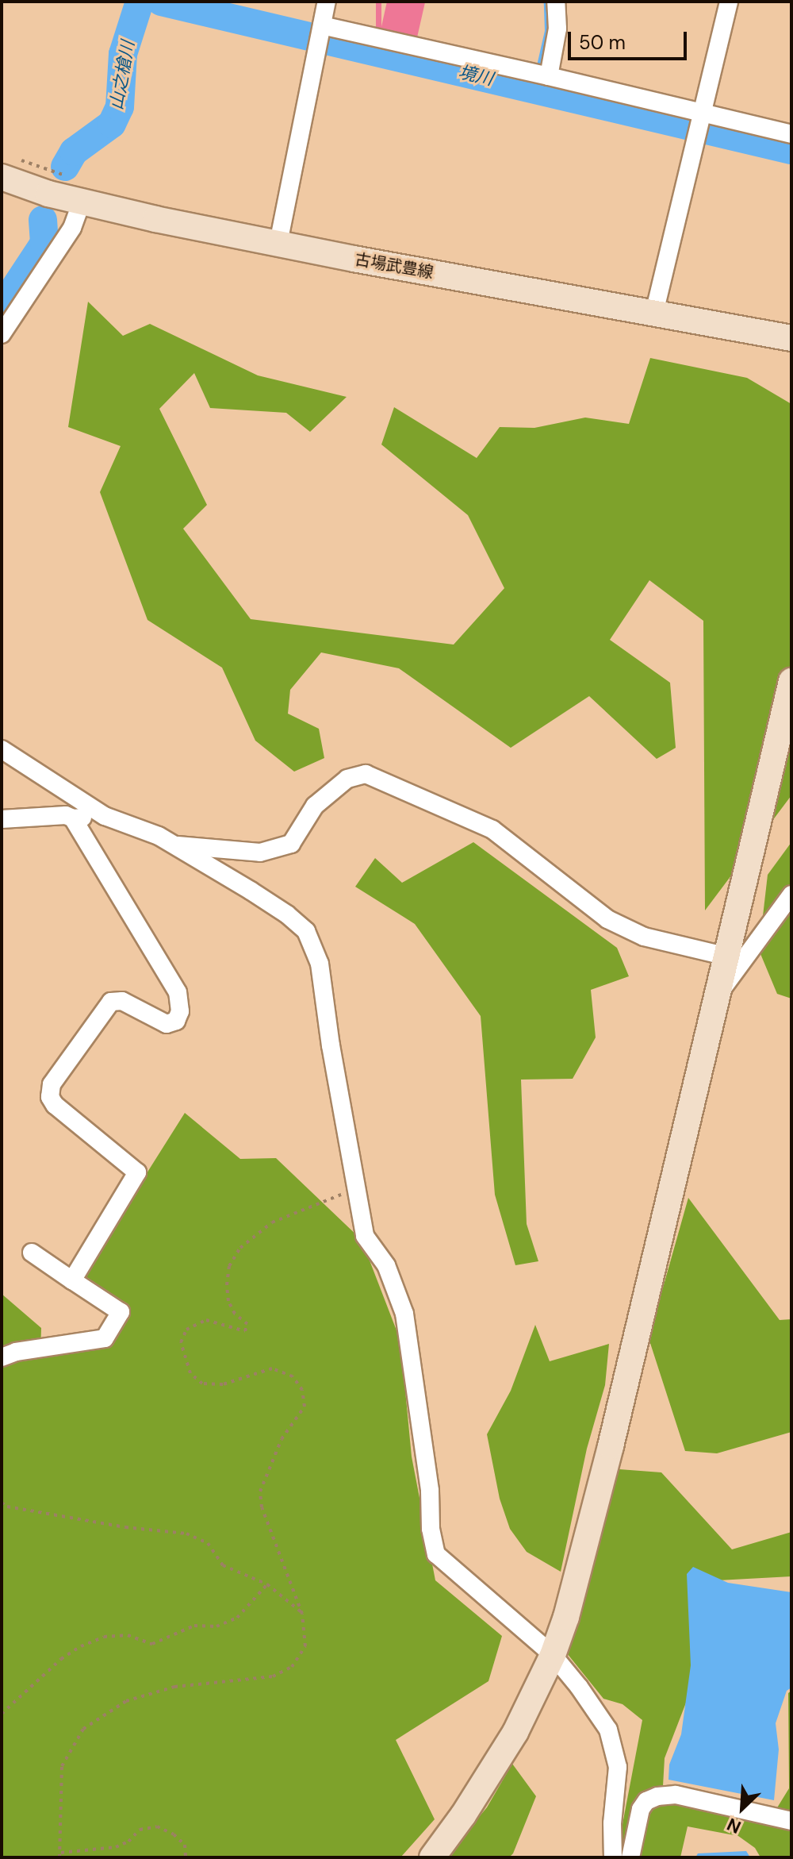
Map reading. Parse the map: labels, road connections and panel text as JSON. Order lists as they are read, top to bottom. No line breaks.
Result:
{"streets":{"street":["古場武豊線"]},"water":["山之槍川","境川"],"scale_bar":"50 m","north":"bottom left"}
